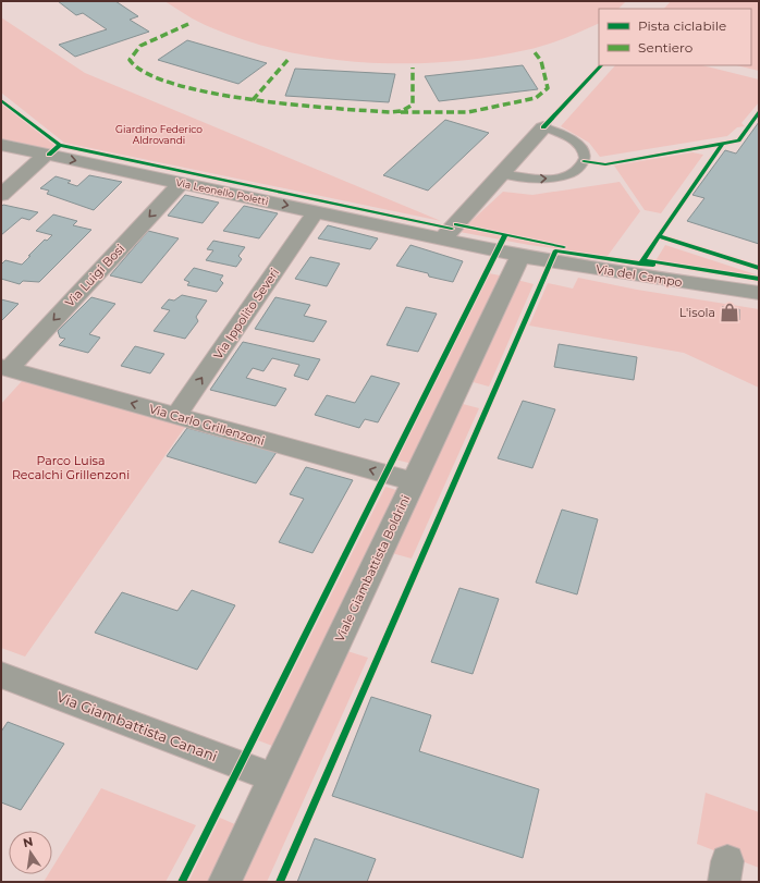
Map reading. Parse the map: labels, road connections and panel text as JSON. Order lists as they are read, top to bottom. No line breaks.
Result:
{"streets":{"street":["Via Leonello Poletti","Via Luigi Bosi","Via del Campo","Via Ippolito Severi","Via Carlo Grillenzoni","Viale Giambattista Boldrini","Via Giambattista Canani"]},"crossings":[["Via Leonello Poletti","Via Luigi Bosi"],["Via Leonello Poletti","Via del Campo"],["Via Leonello Poletti","Via Ippolito Severi"],["Via Leonello Poletti","Viale Giambattista Boldrini"],["Via Luigi Bosi","Via Carlo Grillenzoni"],["Via del Campo","Viale Giambattista Boldrini"],["Via Ippolito Severi","Via Carlo Grillenzoni"],["Via Carlo Grillenzoni","Viale Giambattista Boldrini"],["Viale Giambattista Boldrini","Via Giambattista Canani"]],"one_way":["Via Leonello Poletti","Via Luigi Bosi","Via Ippolito Severi","Via Carlo Grillenzoni"],"parks":["Giardino Federico Aldrovandi","Parco Luisa Recalchi Grillenzoni"],"places":{"shop":["L'isola"]},"legend":["Pista ciclabile","Sentiero"],"north":"top"}
